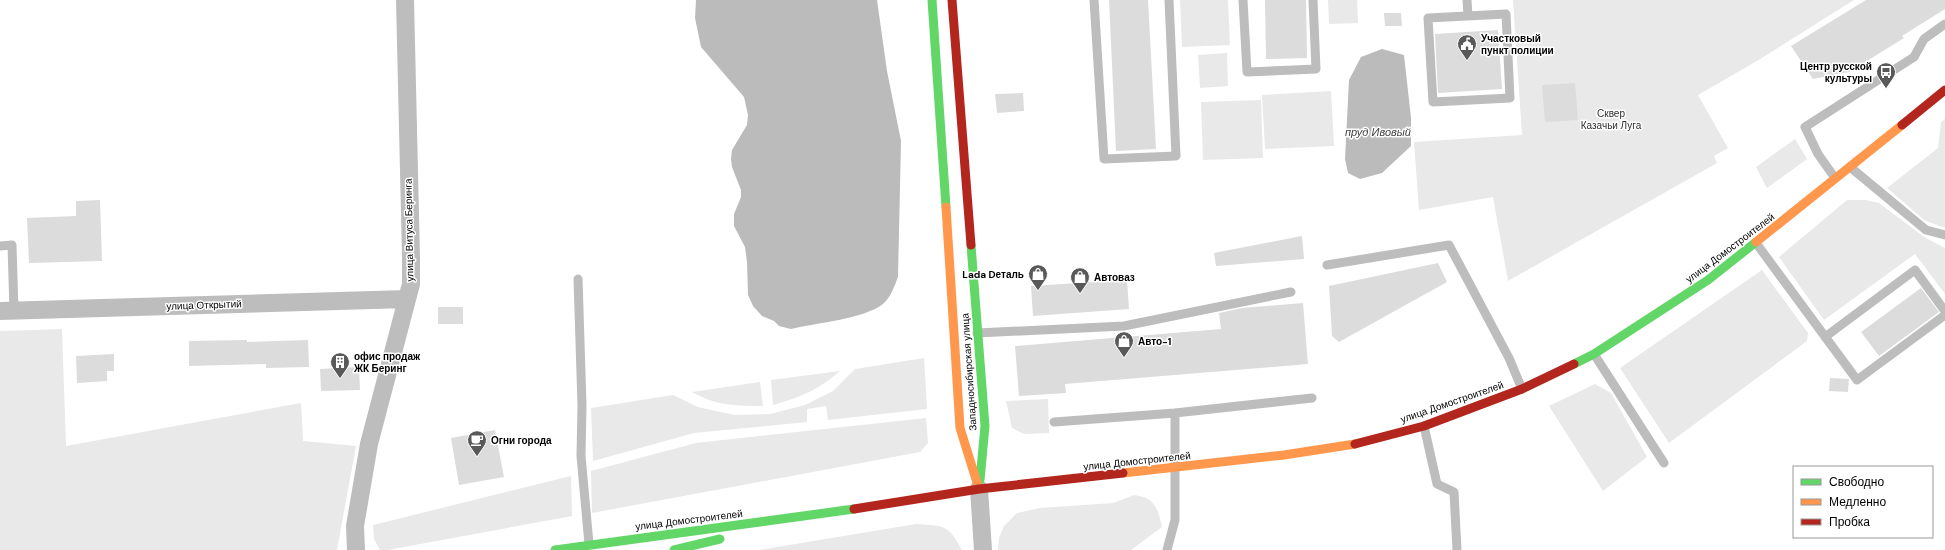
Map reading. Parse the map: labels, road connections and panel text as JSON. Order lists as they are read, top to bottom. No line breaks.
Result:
{"streets":{"main road":["улица Домостроителей","Западносибирская улица"],"street":["улица Витуса Беринга","улица Открытий"]},"crossings":[["улица Витуса Беринга","улица Открытий"],["улица Домостроителей","Западносибирская улица"]],"water":["пруд Ивовый"],"parks":["Сквер Казачьи Луга"],"places":{"public building":["Участковый пункт полиции"],"bus stop":["Центр русской культуры"],"shop":["Lada Dеталь","Автоваз","Авто-1"],"building":["офис продаж ЖК Беринг"],"cafe":["Огни города"]},"legend":["Свободно","Медленно","Пробка"]}
